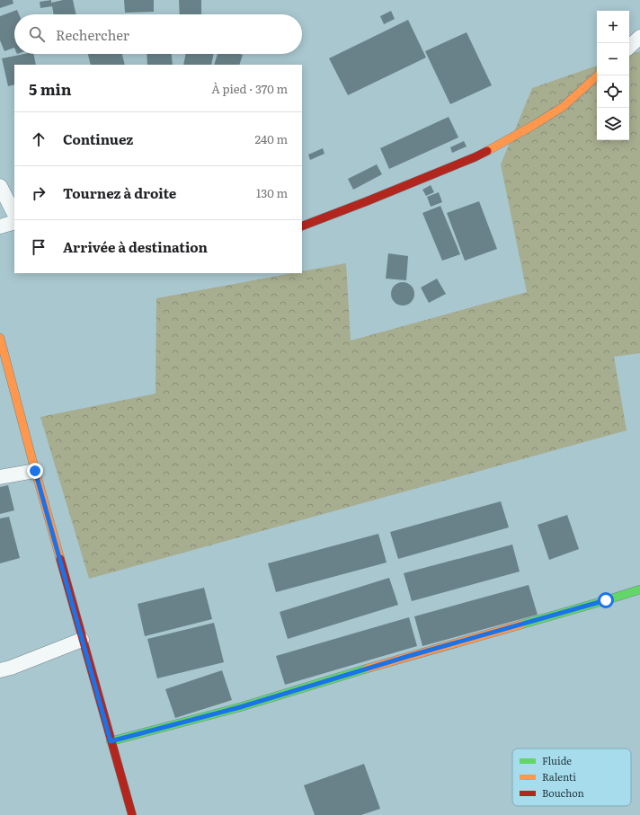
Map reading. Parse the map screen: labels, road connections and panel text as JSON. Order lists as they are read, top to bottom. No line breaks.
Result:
{"legend":["Fluide","Ralenti","Bouchon"],"page":{"map_buttons":["+","−"],"search":"Rechercher","heading":["5 min","À pied · 370 m"],"list":[["Continuez","240 m"],["Tournez à droite","130 m"],"Arrivée à destination"]}}
